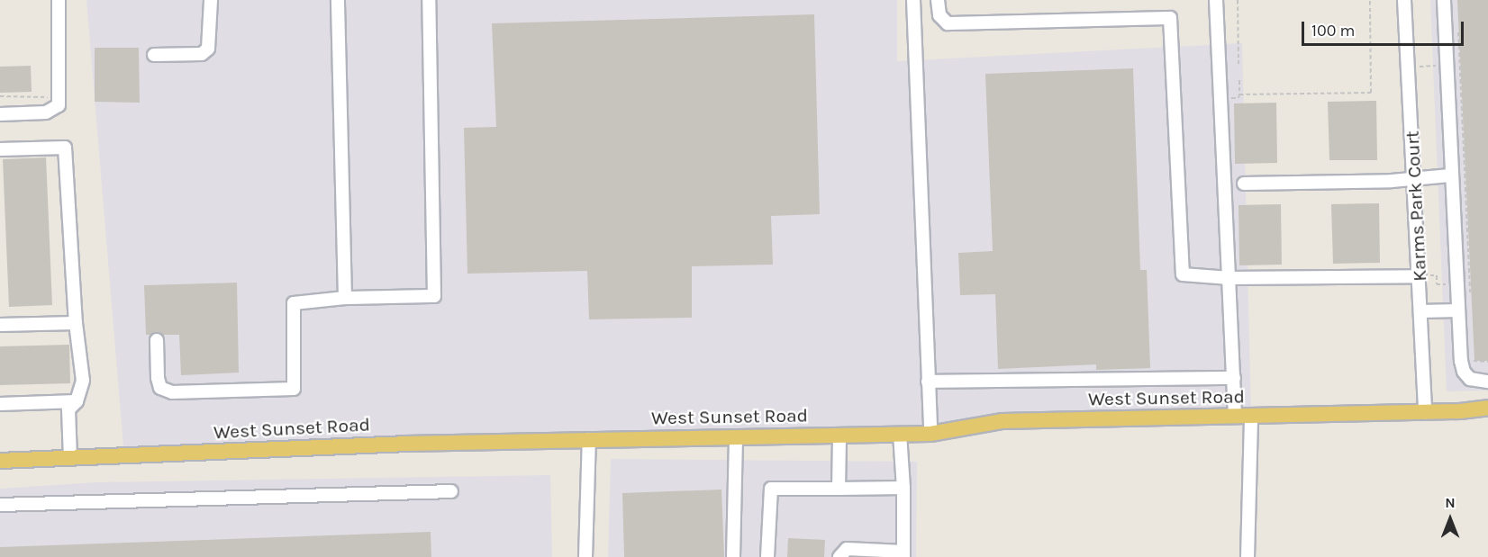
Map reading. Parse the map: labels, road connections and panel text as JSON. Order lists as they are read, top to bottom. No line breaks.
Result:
{"streets":{"main road":["West Sunset Road"],"street":["Karms Park Court"]},"crossings":[["Karms Park Court","West Sunset Road"]],"scale_bar":"100 m","north":"top"}
